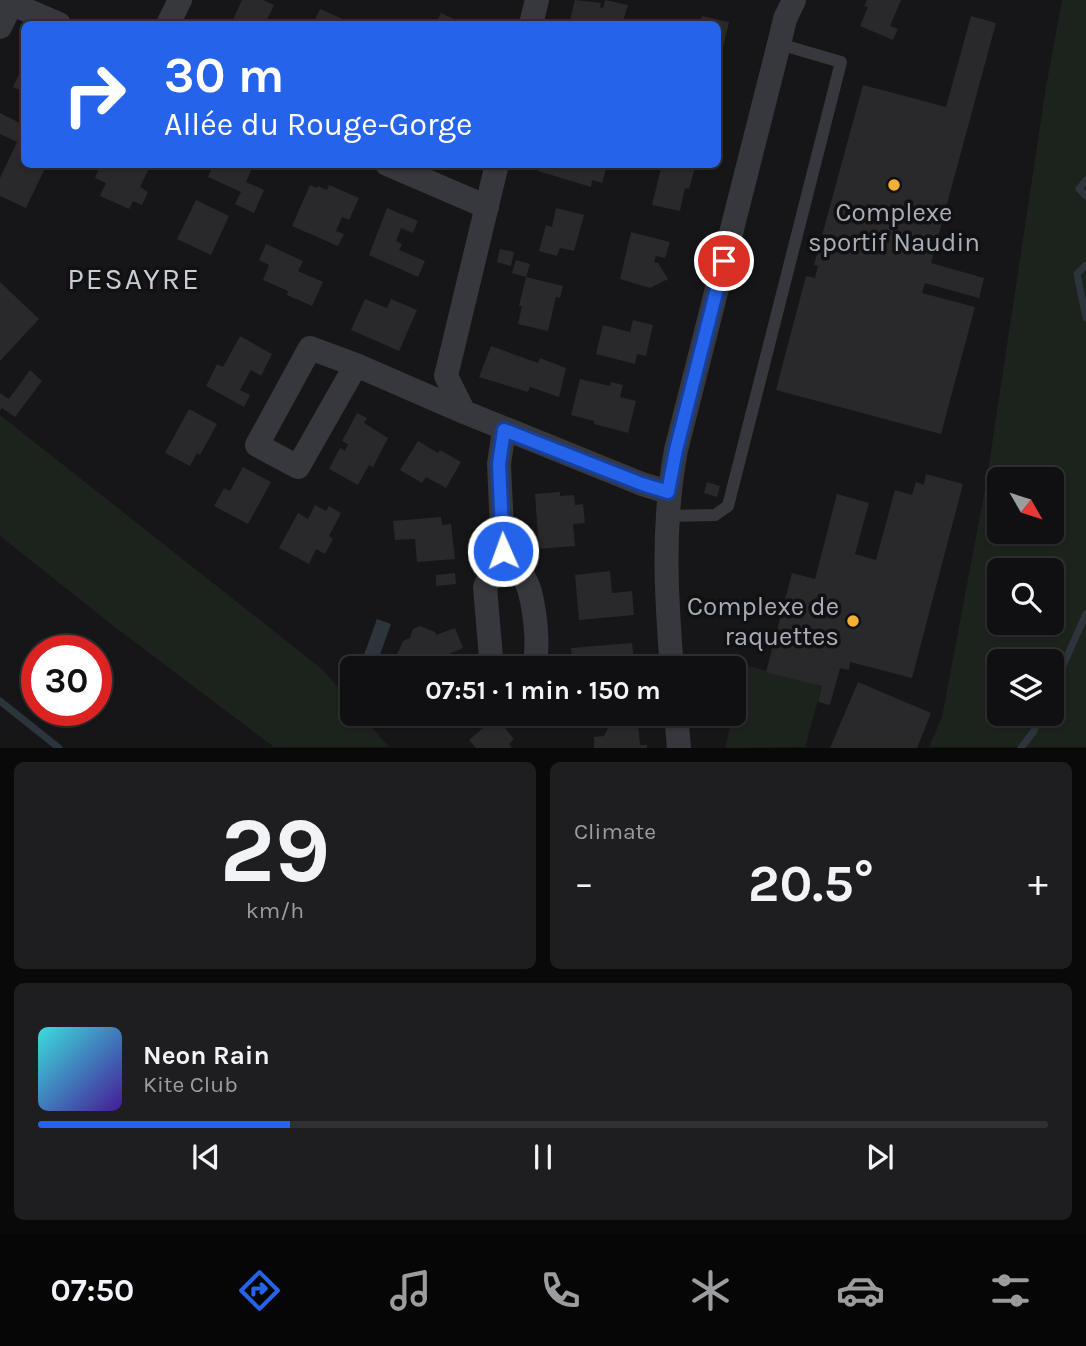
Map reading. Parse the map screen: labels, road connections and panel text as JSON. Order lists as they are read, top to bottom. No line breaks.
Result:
{"districts":["PESAYRE"],"places":["Complexe sportif Naudin","Complexe de raquettes"],"north":"bottom right","page":{"turn":["30 m","Allée du Rouge-Gorge"],"limit":"30","trip":"07:51 · 1 min · 150 m","tile":[["29","km/h"],"Climate"],"heat":["−","20.5°","+"],"song":["Neon Rain","Kite Club"],"tabs":"07:50"}}
